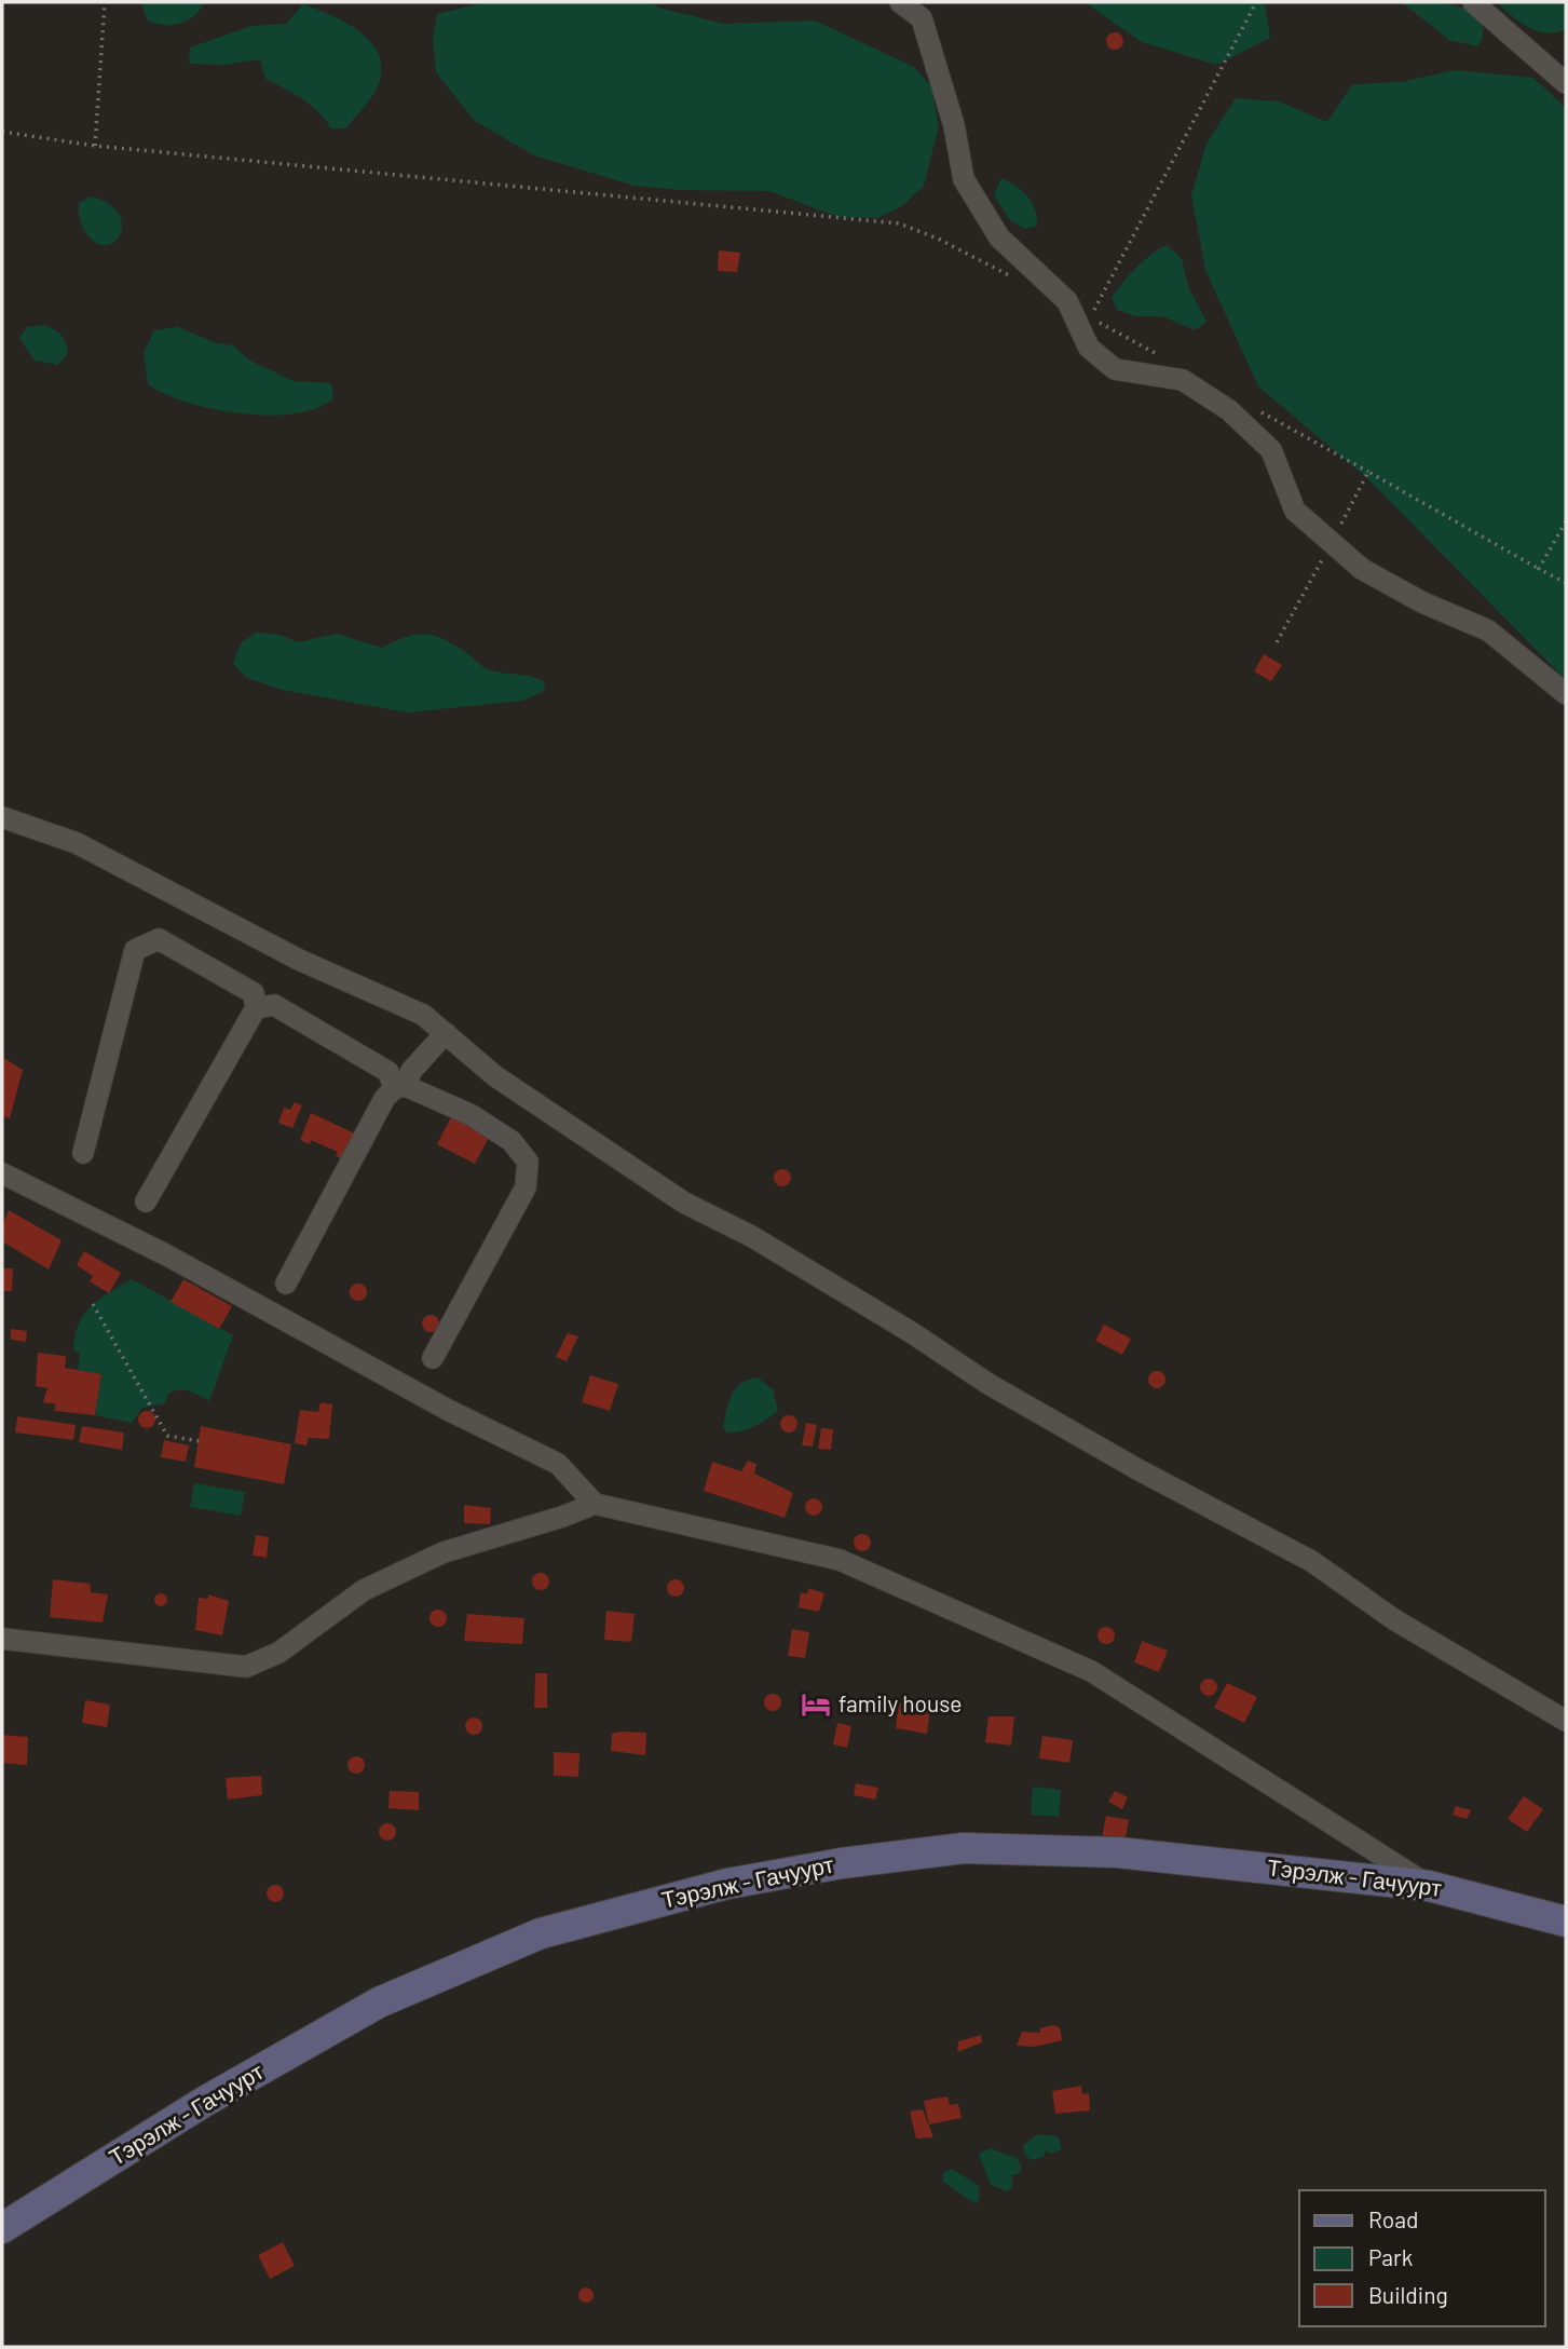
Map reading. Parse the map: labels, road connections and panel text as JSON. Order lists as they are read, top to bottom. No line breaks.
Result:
{"streets":{"main road":["Тэрэлж - Гачуурт"]},"places":{"hotel":["family house"]},"legend":["Road","Park","Building"]}
